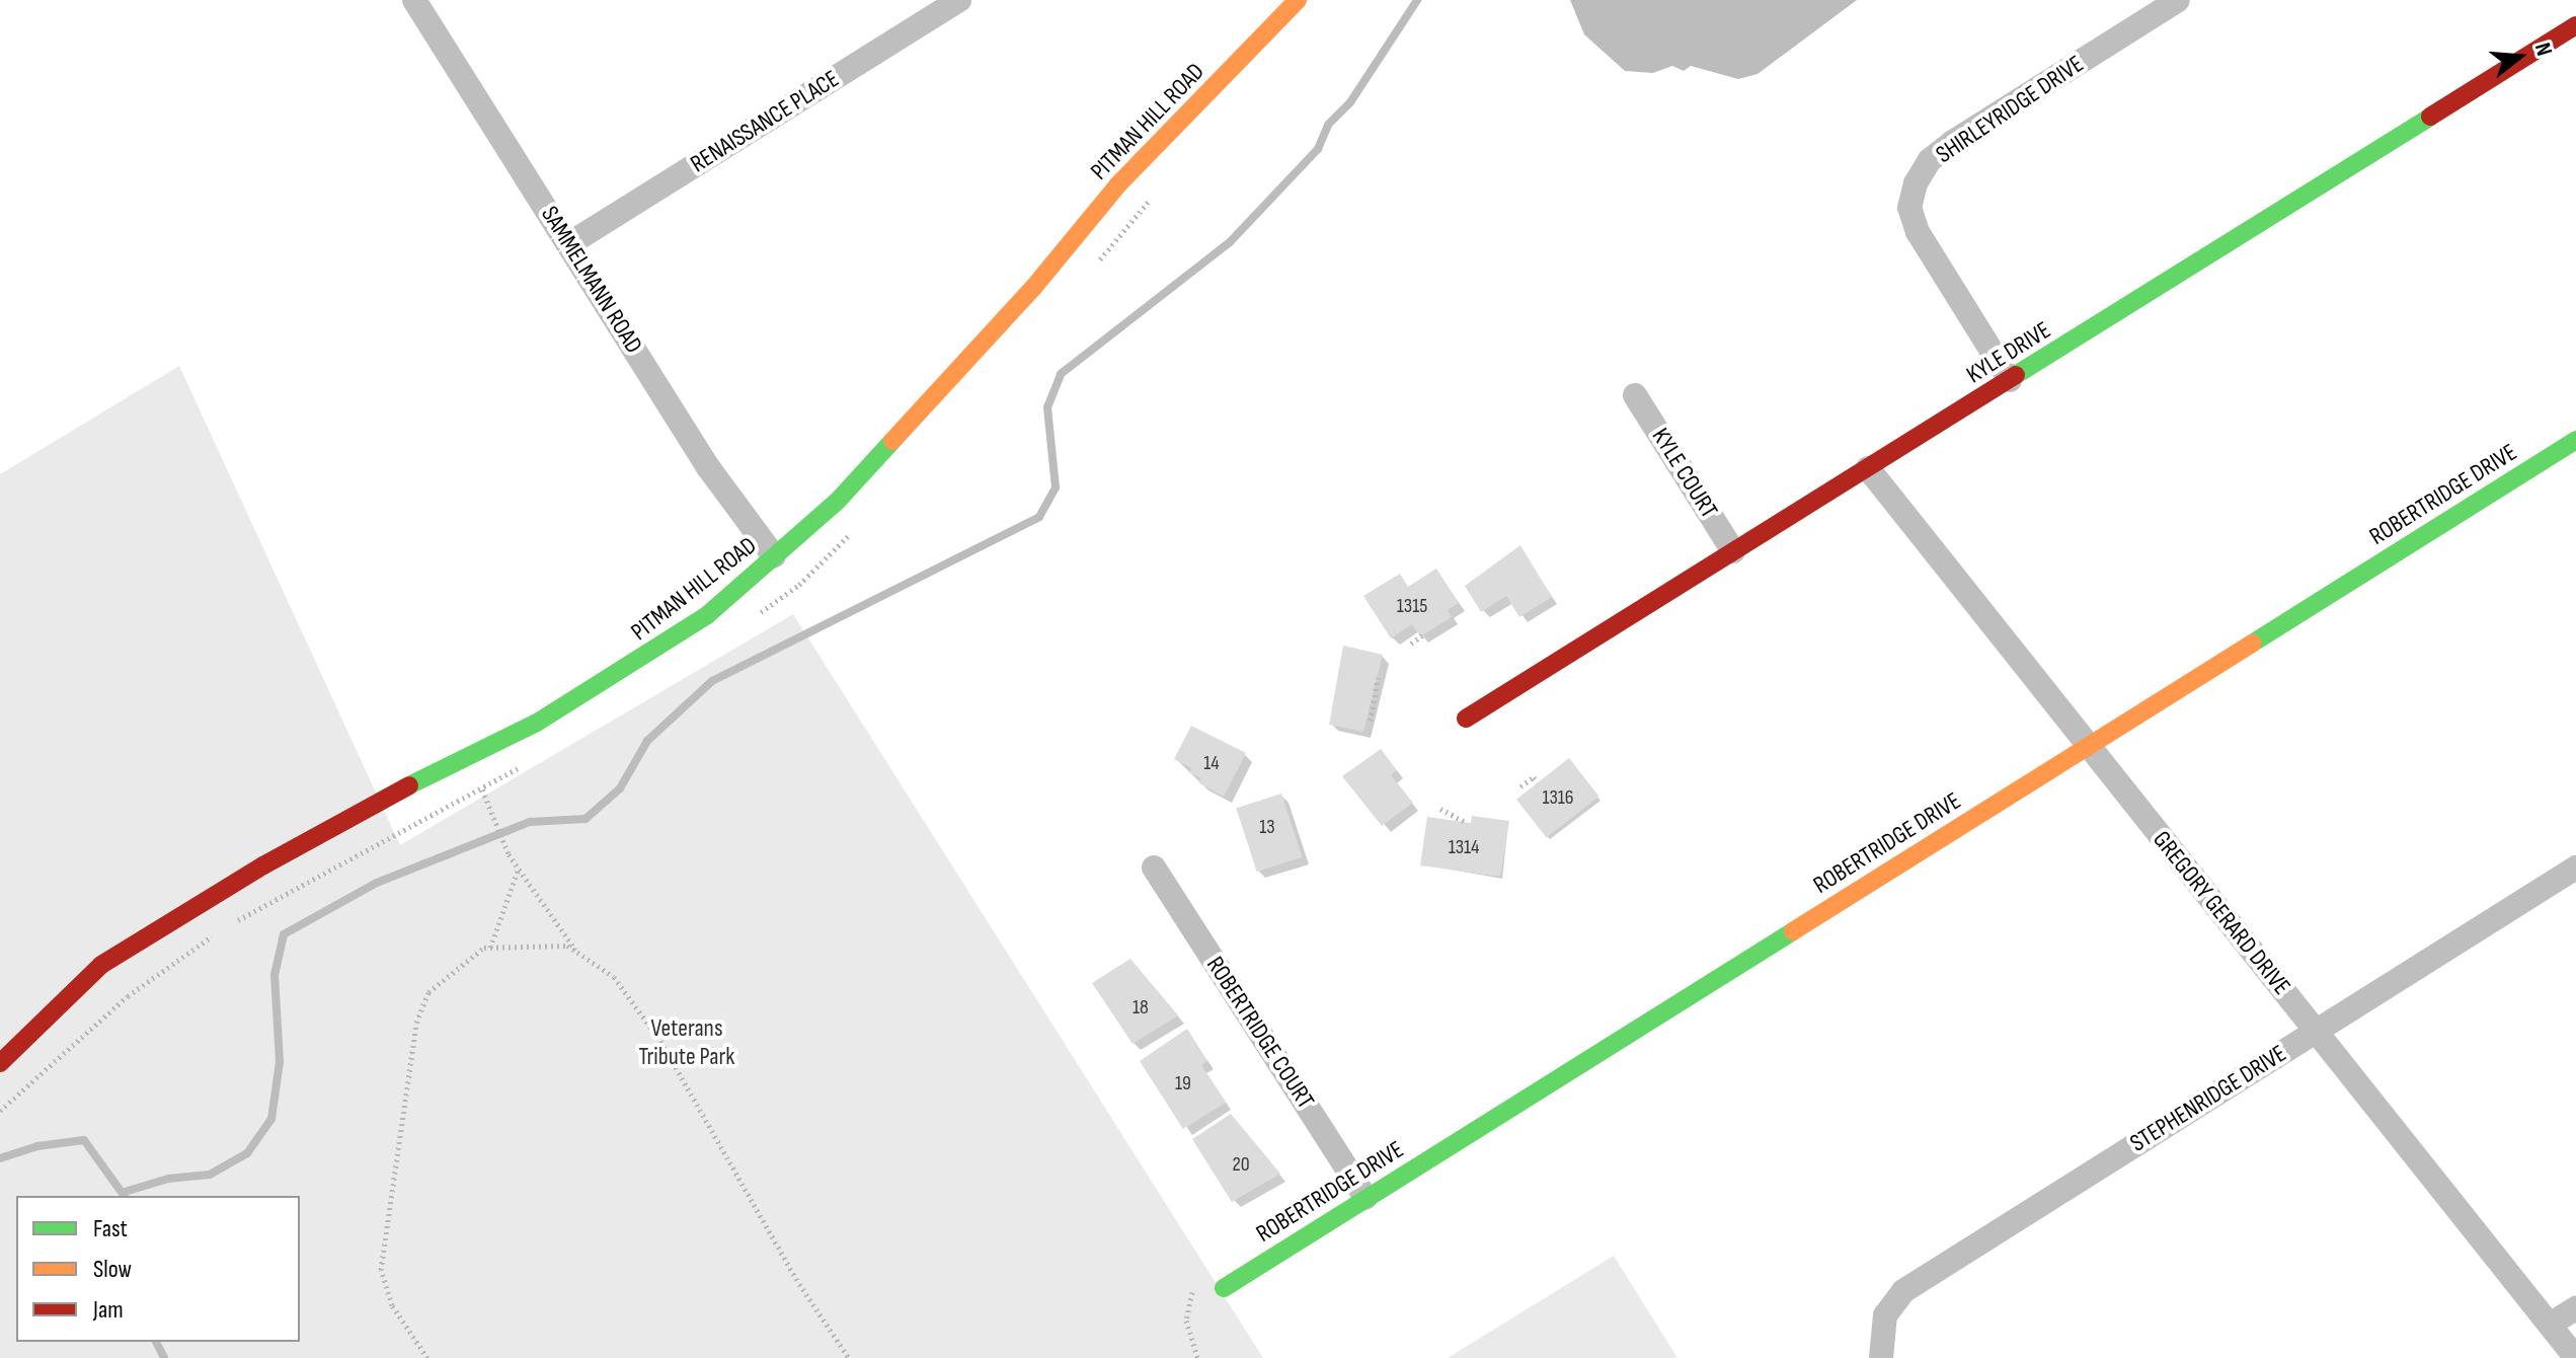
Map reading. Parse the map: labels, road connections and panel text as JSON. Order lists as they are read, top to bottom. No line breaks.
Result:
{"streets":{"street":["SHIRLEYRIDGE DRIVE","RENAISSANCE PLACE","PITMAN HILL ROAD","SAMMELMANN ROAD","KYLE DRIVE","KYLE COURT","ROBERTRIDGE DRIVE","GREGORY GERARD DRIVE","ROBERTRIDGE COURT","STEPHENRIDGE DRIVE"]},"crossings":[["SHIRLEYRIDGE DRIVE","KYLE DRIVE"],["RENAISSANCE PLACE","SAMMELMANN ROAD"],["PITMAN HILL ROAD","SAMMELMANN ROAD"],["KYLE DRIVE","KYLE COURT"],["KYLE DRIVE","GREGORY GERARD DRIVE"],["ROBERTRIDGE DRIVE","GREGORY GERARD DRIVE"],["ROBERTRIDGE DRIVE","ROBERTRIDGE COURT"],["GREGORY GERARD DRIVE","STEPHENRIDGE DRIVE"]],"parks":["Veterans Tribute Park"],"house_numbers":["1315","14","1316","13","1314","18","19","20"],"legend":["Fast","Slow","Jam"],"north":"right"}
